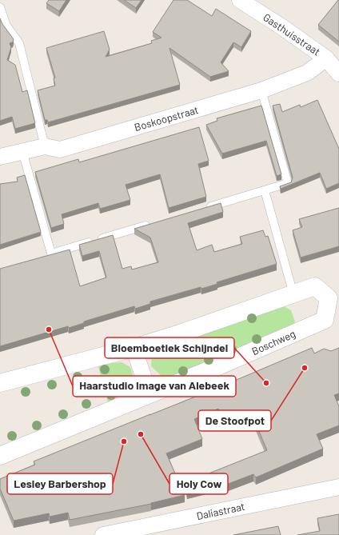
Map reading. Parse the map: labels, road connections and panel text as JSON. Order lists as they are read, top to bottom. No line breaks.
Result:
{"streets":{"street":["Gasthuisstraat","Boskoopstraat","Boschweg","Daliastraat"]},"crossings":[["Gasthuisstraat","Boskoopstraat"]],"places":["Haarstudio Image van Alebeek","De Stoofpot","Bloemboetiek Schijndel","Holy Cow","Lesley Barbershop"]}
